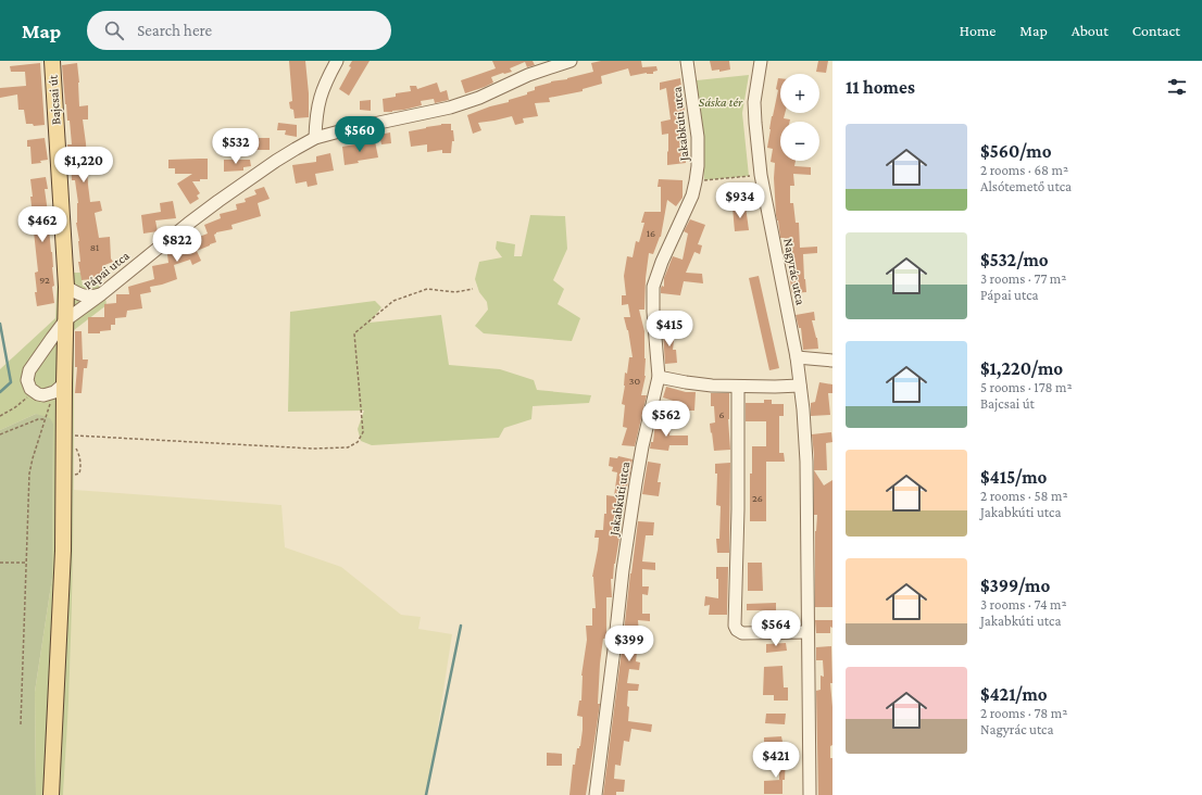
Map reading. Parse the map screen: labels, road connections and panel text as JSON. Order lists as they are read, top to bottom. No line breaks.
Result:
{"streets":{"main road":["Bajcsai út"],"street":["Jakabkúti utca","Pápai utca","Nagyrác utca"]},"crossings":[["Bajcsai út","Pápai utca"]],"parks":["Sáska tér"],"house_numbers":["16","81","92","30","6","26"],"page":{"header":"Map","search":"Search here","nav":["Home","Map","About","Contact"],"heading":"11 homes","map_buttons":["+","−"],"list":[{"name":"$560/mo","note":"2 rooms · 68 m² · Alsótemető utca"},{"name":"$532/mo","note":"3 rooms · 77 m² · Pápai utca"},{"name":"$1,220/mo","note":"5 rooms · 178 m² · Bajcsai út"},{"name":"$415/mo","note":"2 rooms · 58 m² · Jakabkúti utca"},{"name":"$399/mo","note":"3 rooms · 74 m² · Jakabkúti utca"},{"name":"$421/mo","note":"2 rooms · 78 m² · Nagyrác utca"}],"price":["$560","$532","$1,220","$934","$462","$822","$415","$562","$564","$399","$421"]}}
